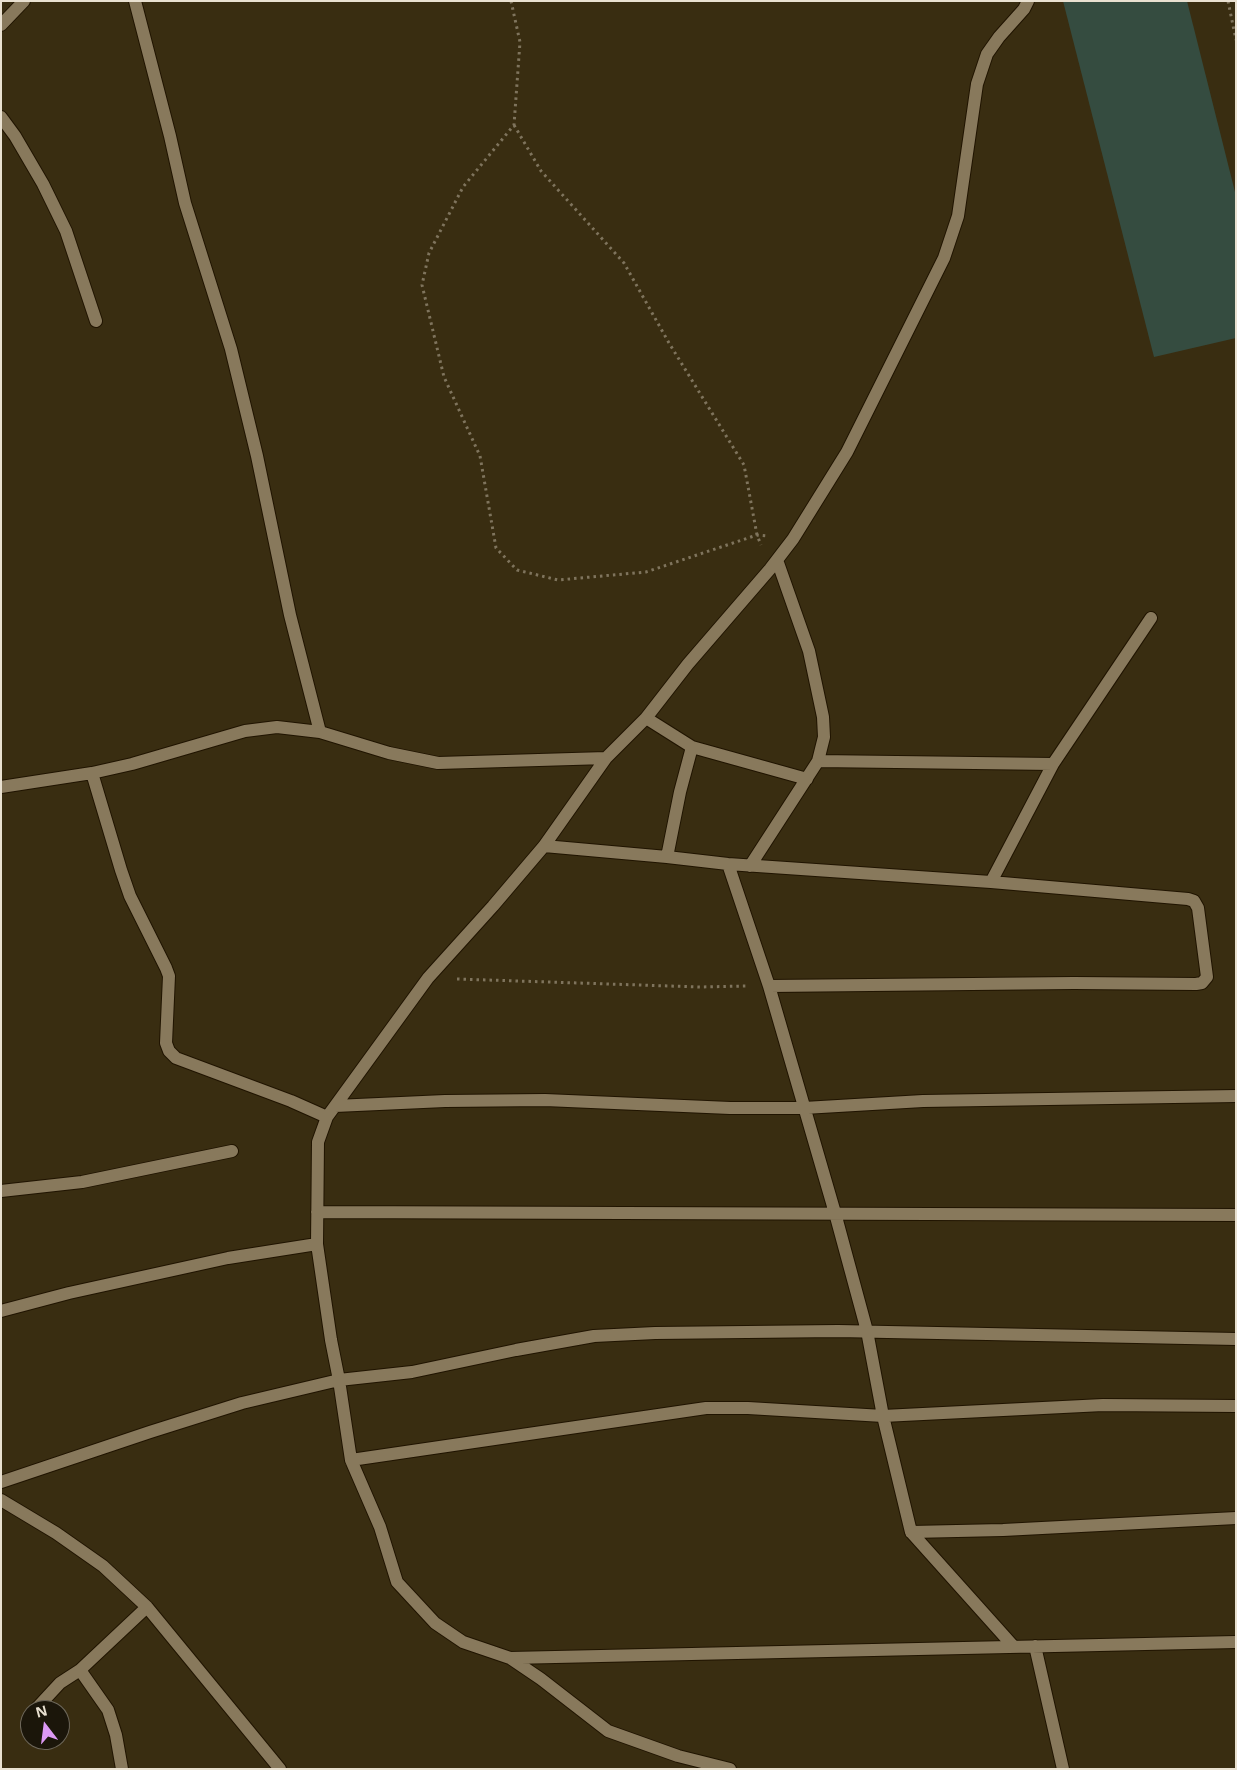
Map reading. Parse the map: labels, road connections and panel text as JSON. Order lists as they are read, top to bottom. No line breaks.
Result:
{"north":"top"}
